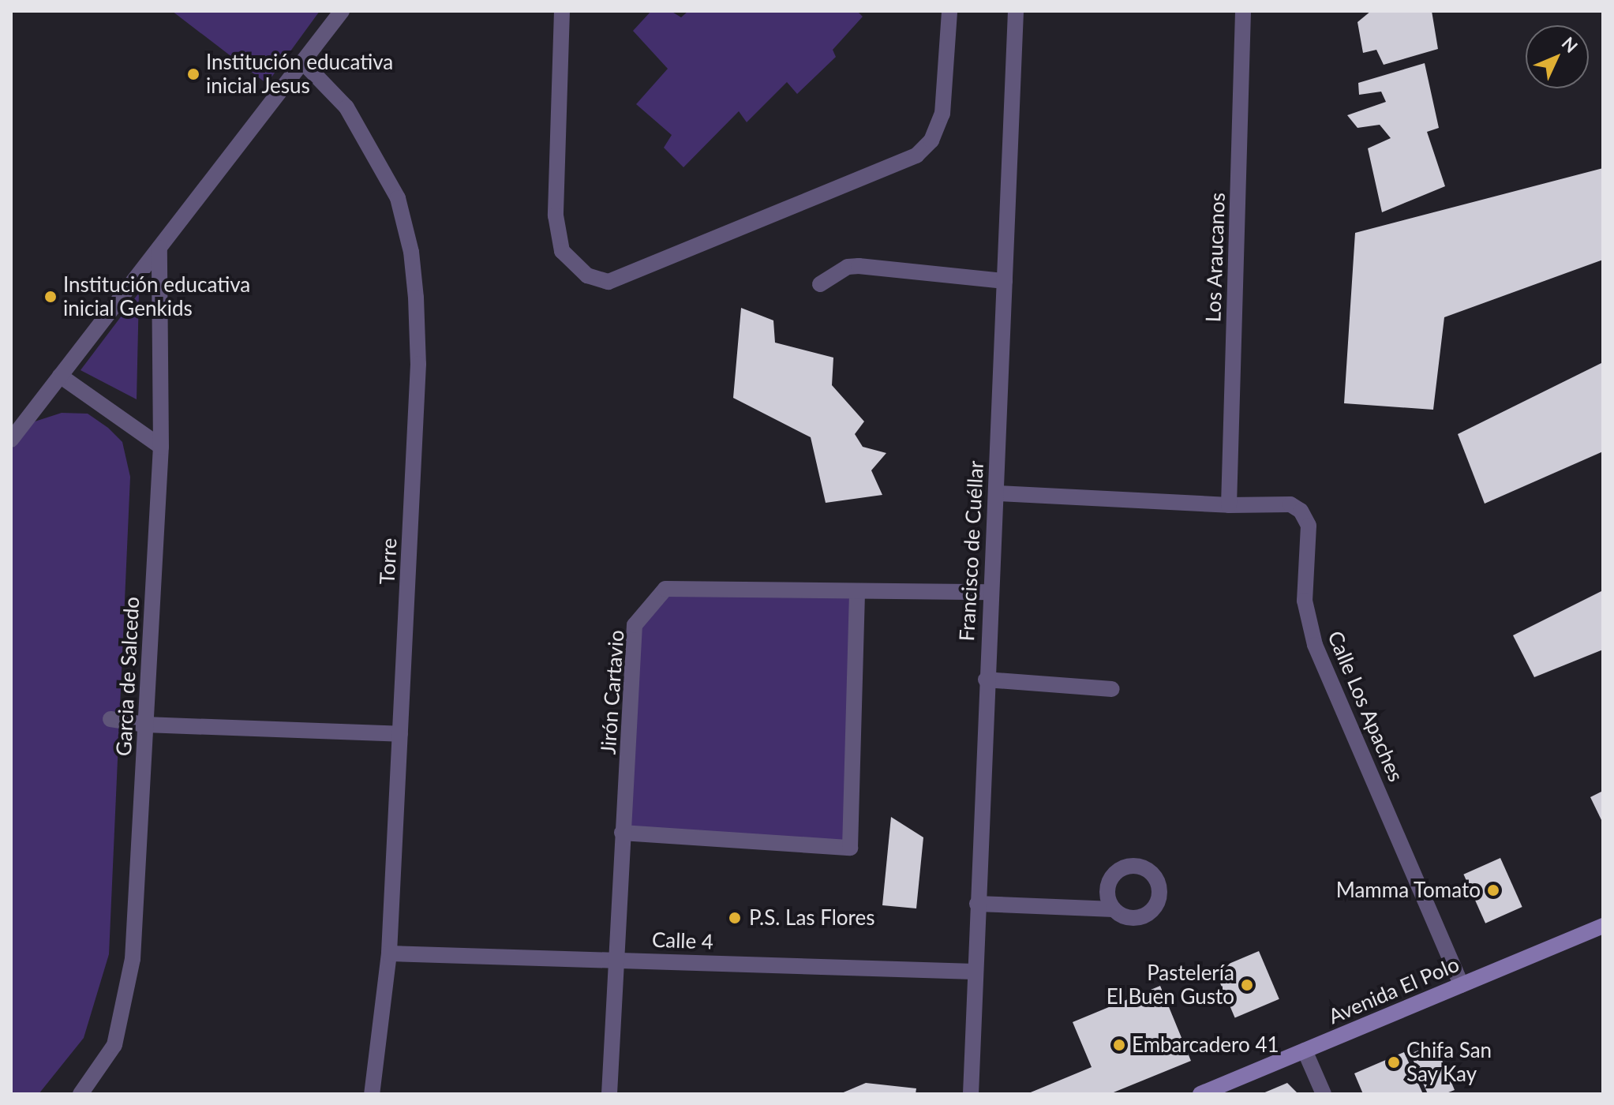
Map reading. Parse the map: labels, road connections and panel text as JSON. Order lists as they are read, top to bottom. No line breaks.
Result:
{"streets":{"main road":["Avenida El Polo"],"street":["Los Araucanos","Francisco de Cuéllar","Torre","Garcia de Salcedo","Jirón Cartavio","Calle Los Apaches","Calle 4"]},"crossings":[["Los Araucanos","Calle Los Apaches"],["Francisco de Cuéllar","Jirón Cartavio"],["Francisco de Cuéllar","Calle Los Apaches"],["Francisco de Cuéllar","Calle 4"],["Torre","Calle 4"],["Jirón Cartavio","Calle 4"],["Calle Los Apaches","Avenida El Polo"]],"places":["Institución educativa inicial Jesus","Institución educativa inicial Genkids","Mamma Tomato","P.S. Las Flores","Pastelería El Buen Gusto","Embarcadero 41","Chifa San Say Kay"],"north":"top right"}
